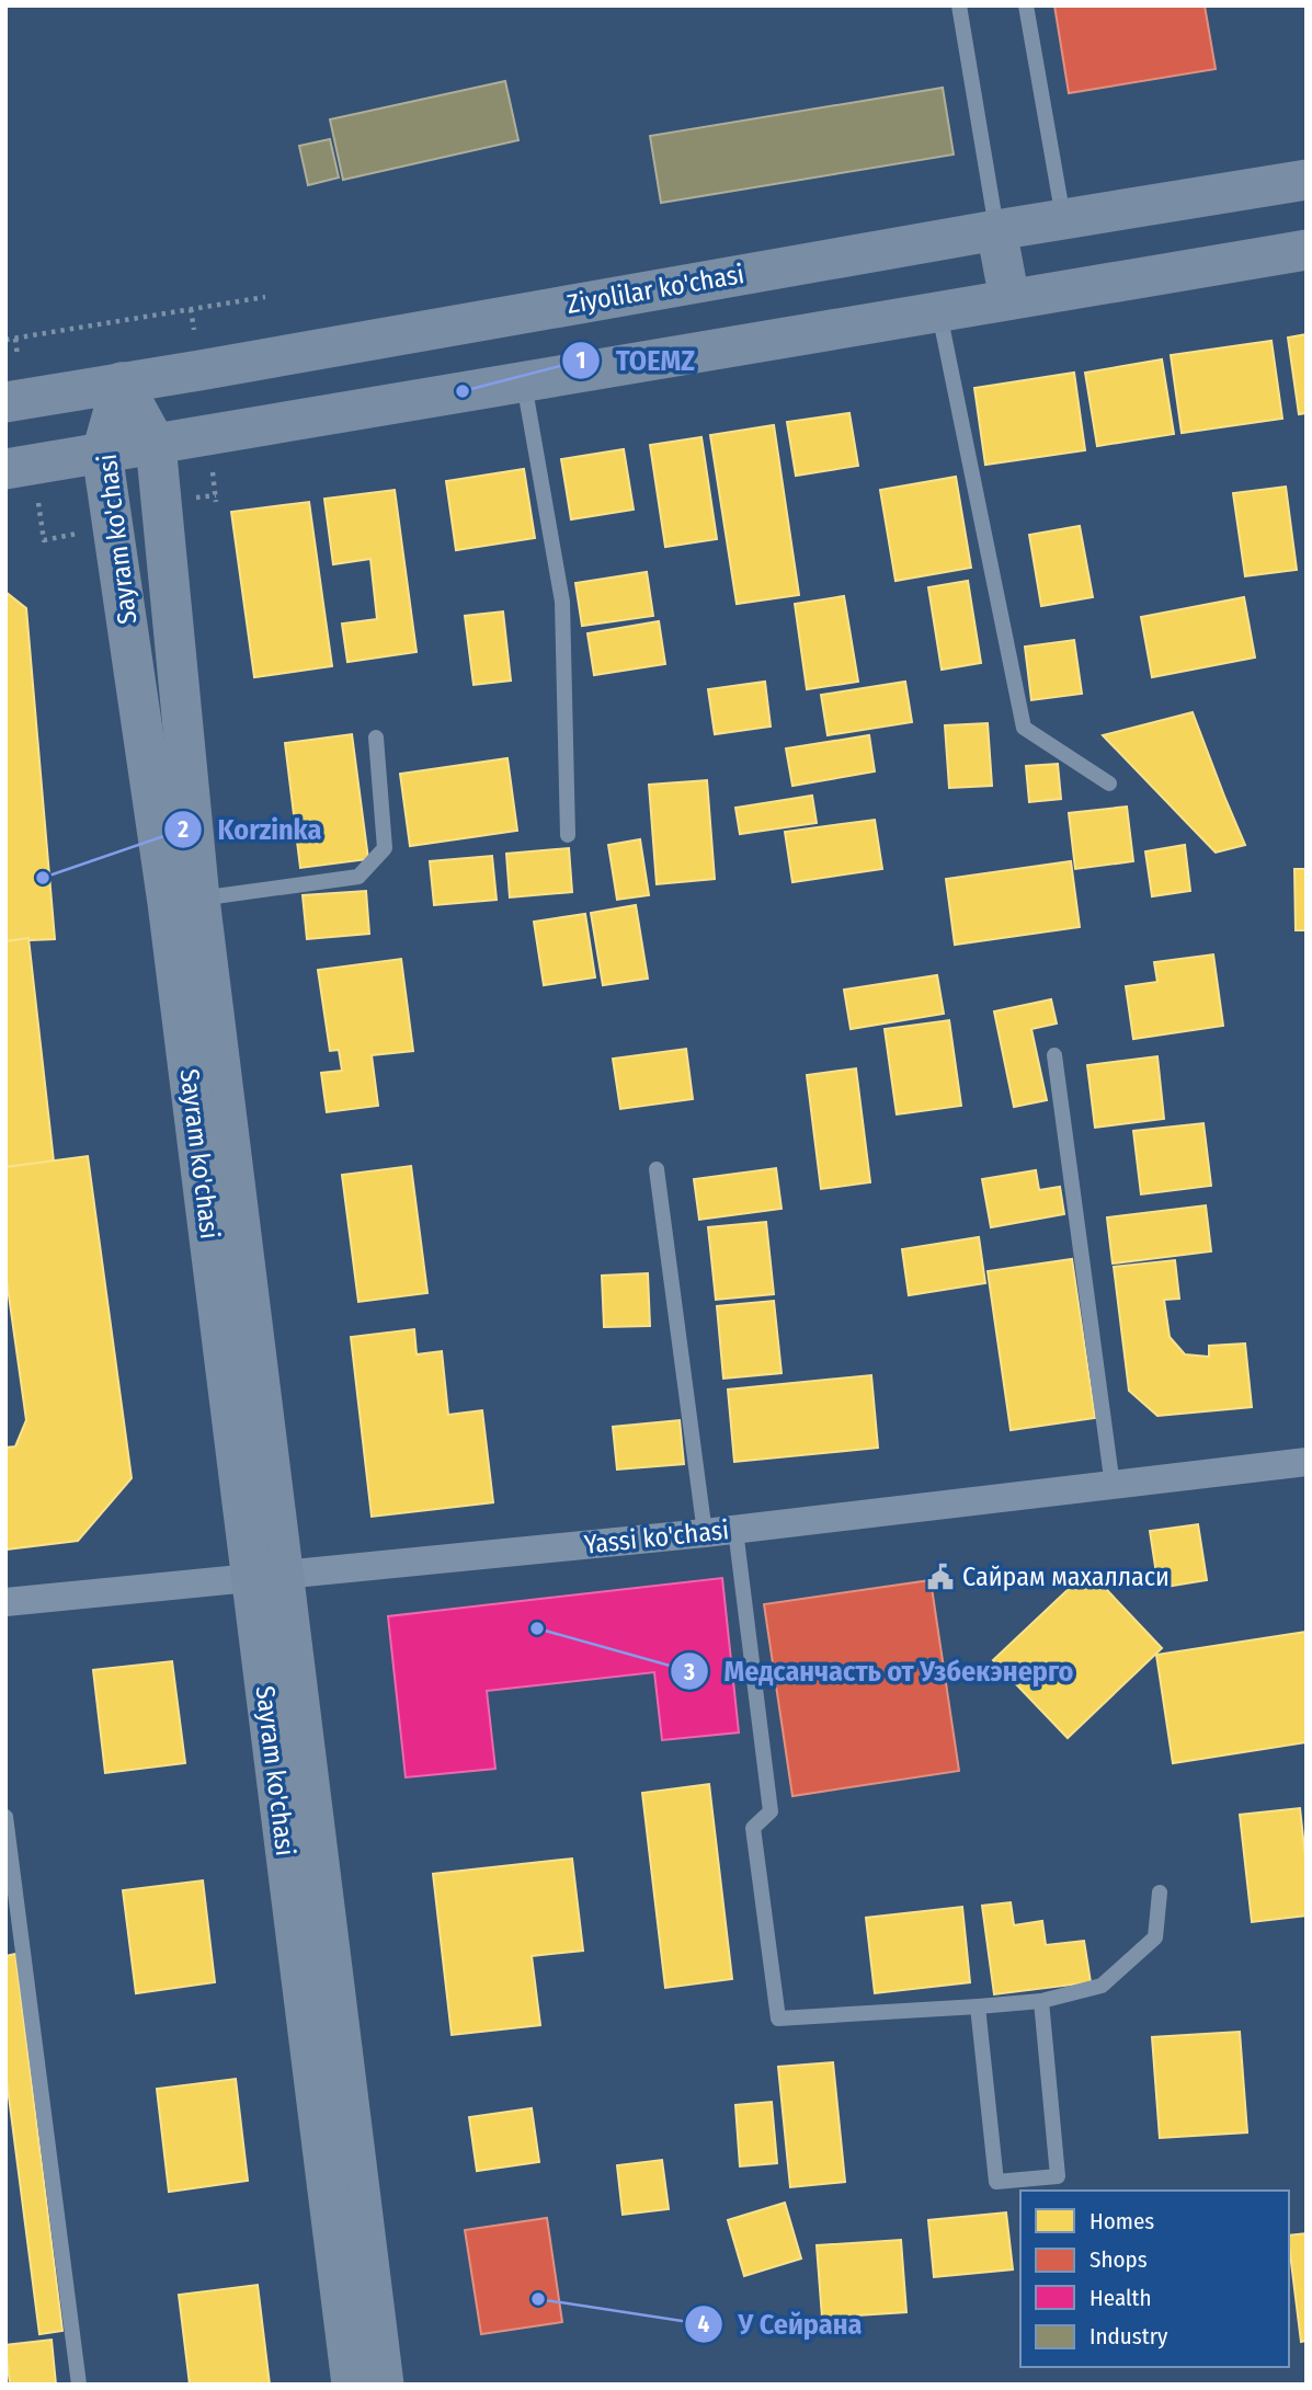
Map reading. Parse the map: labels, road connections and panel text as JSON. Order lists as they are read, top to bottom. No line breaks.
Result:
{"streets":{"street":["Ziyolilar ko'chasi","Sayram ko'chasi","Yassi ko'chasi"]},"crossings":[["Ziyolilar ko'chasi","Sayram ko'chasi"],["Sayram ko'chasi","Yassi ko'chasi"]],"places":{"other":["TOEMZ","Korzinka","Медсанчасть от Узбекэнерго","У Сейрана"],"public building":["Сайрам махалласи"]},"legend":["Homes","Shops","Health","Industry"]}
